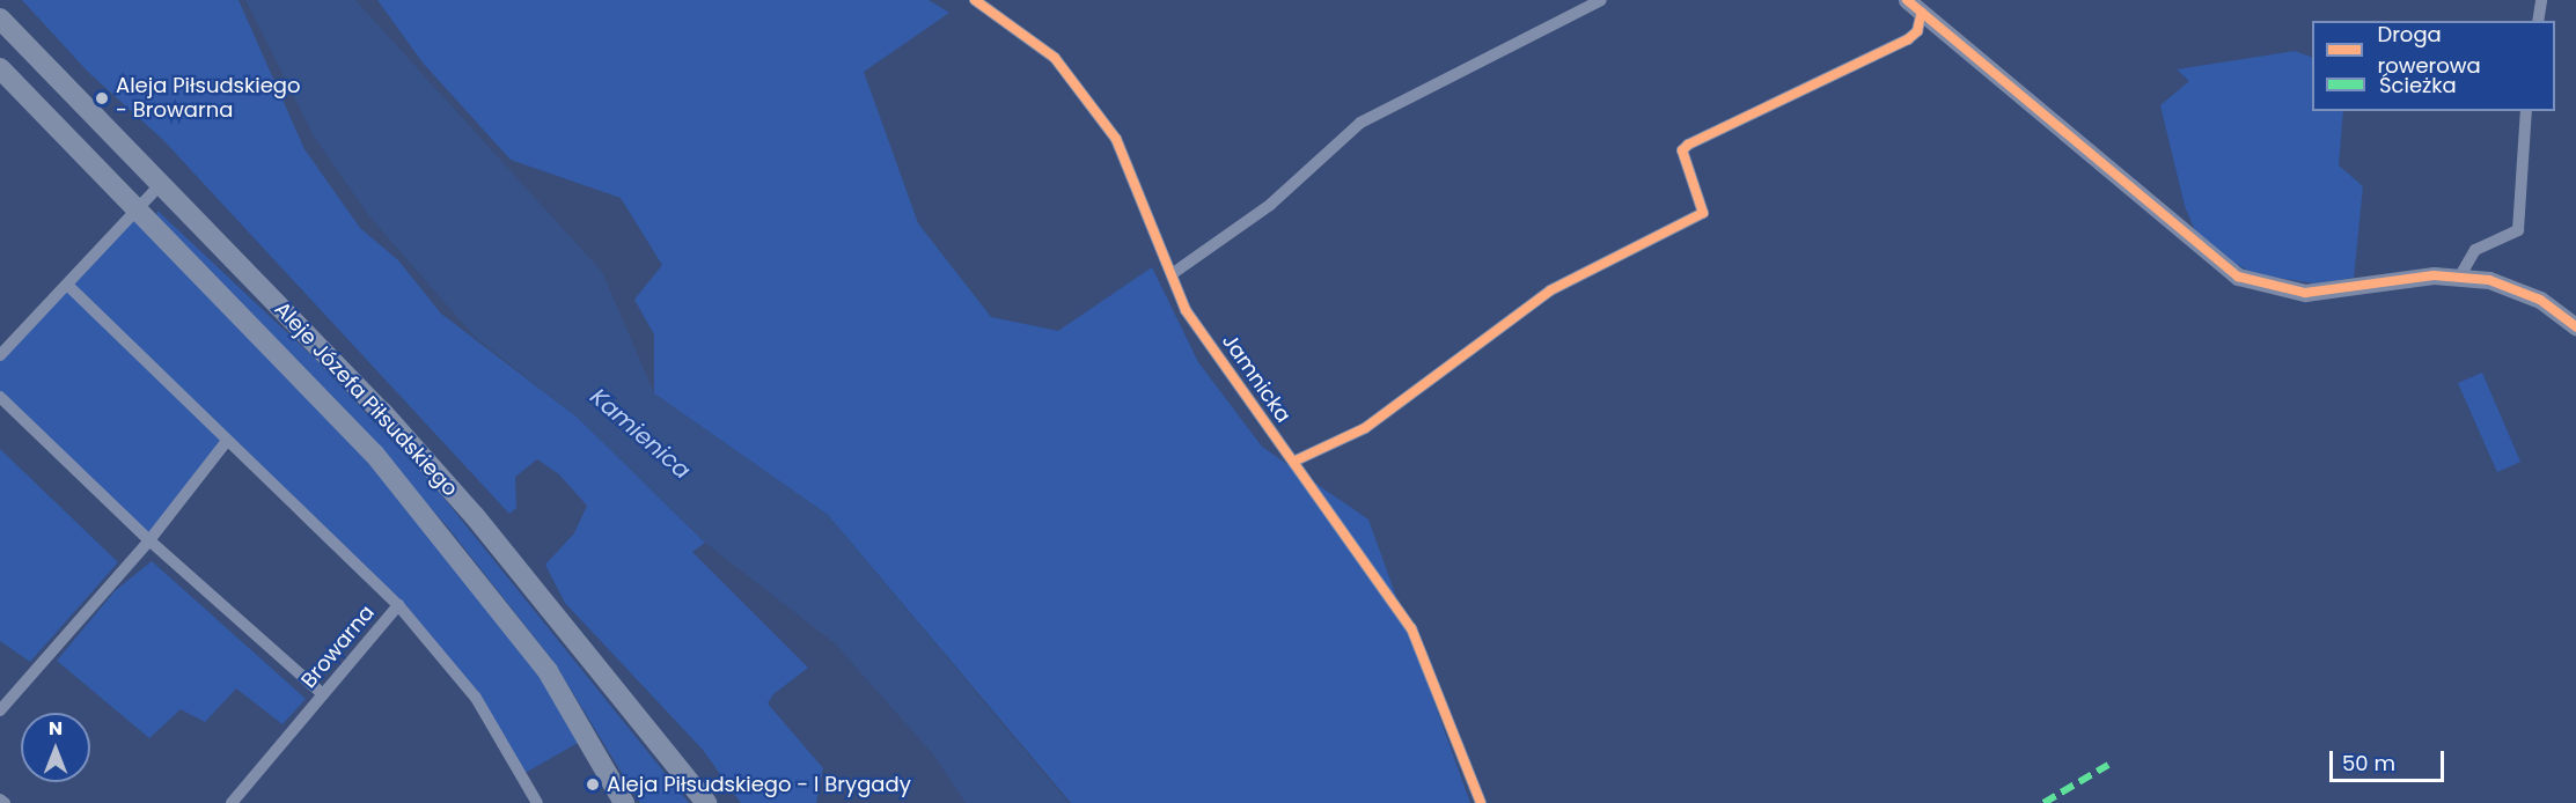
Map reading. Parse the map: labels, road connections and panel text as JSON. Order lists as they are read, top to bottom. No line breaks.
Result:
{"streets":{"main road":["Aleje Józefa Piłsudskiego"],"street":["Jamnicka","Browarna"]},"water":["Kamienica"],"places":["Aleja Piłsudskiego - Browarna","Aleja Piłsudskiego - I Brygady"],"legend":["Droga rowerowa","Ścieżka"],"scale_bar":"50 m","north":"top"}
